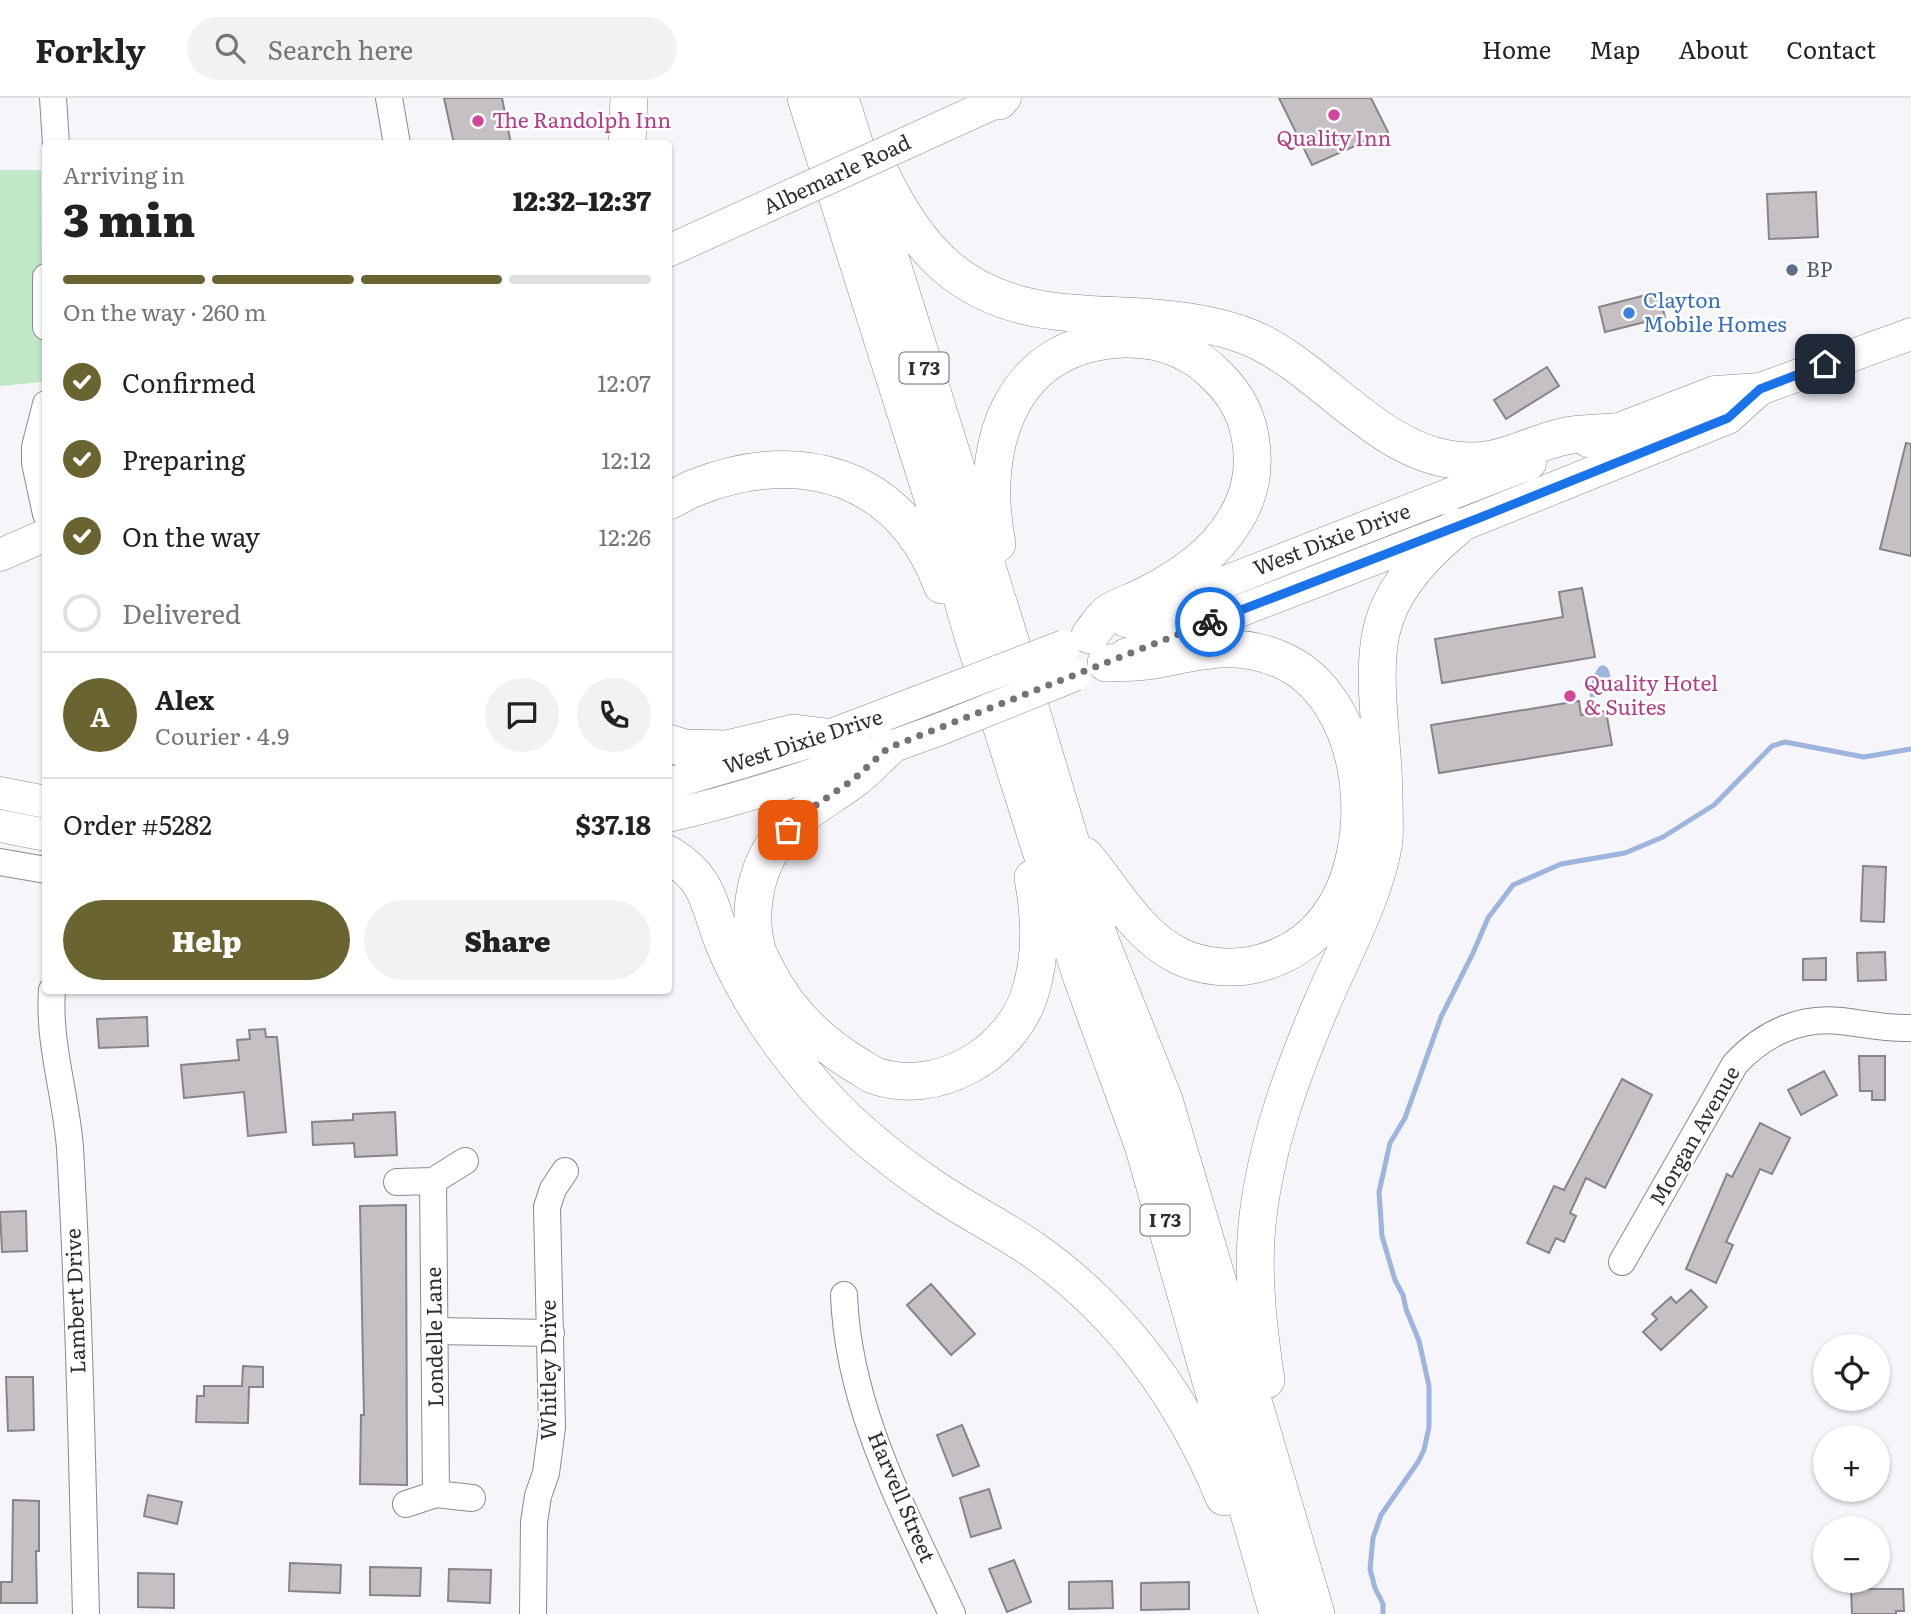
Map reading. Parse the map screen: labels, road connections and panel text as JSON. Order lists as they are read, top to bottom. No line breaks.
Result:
{"streets":{"highway":["I 73"],"main road":["Albemarle Road","West Dixie Drive"],"street":["Morgan Avenue","Lambert Drive","Londelle Lane","Whitley Drive","Harvell Street"]},"places":["Quality Inn","The Randolph Inn","BP","Clayton Mobile Homes","Quality Hotel & Suites"],"page":{"header":"Forkly","search":"Search here","nav":["Home","Map","About","Contact"],"heading":["3 min","Arriving in","12:32–12:37"],"panel":["Alex","Courier · 4.9","Order #5282","$37.18"],"bar":"On the way · 260 m","list":[["Confirmed","12:07"],["Preparing","12:12"],["On the way","12:26"],"Delivered"],"round":"A","buttons":["Help","Share"],"map_buttons":["+","−"]}}
